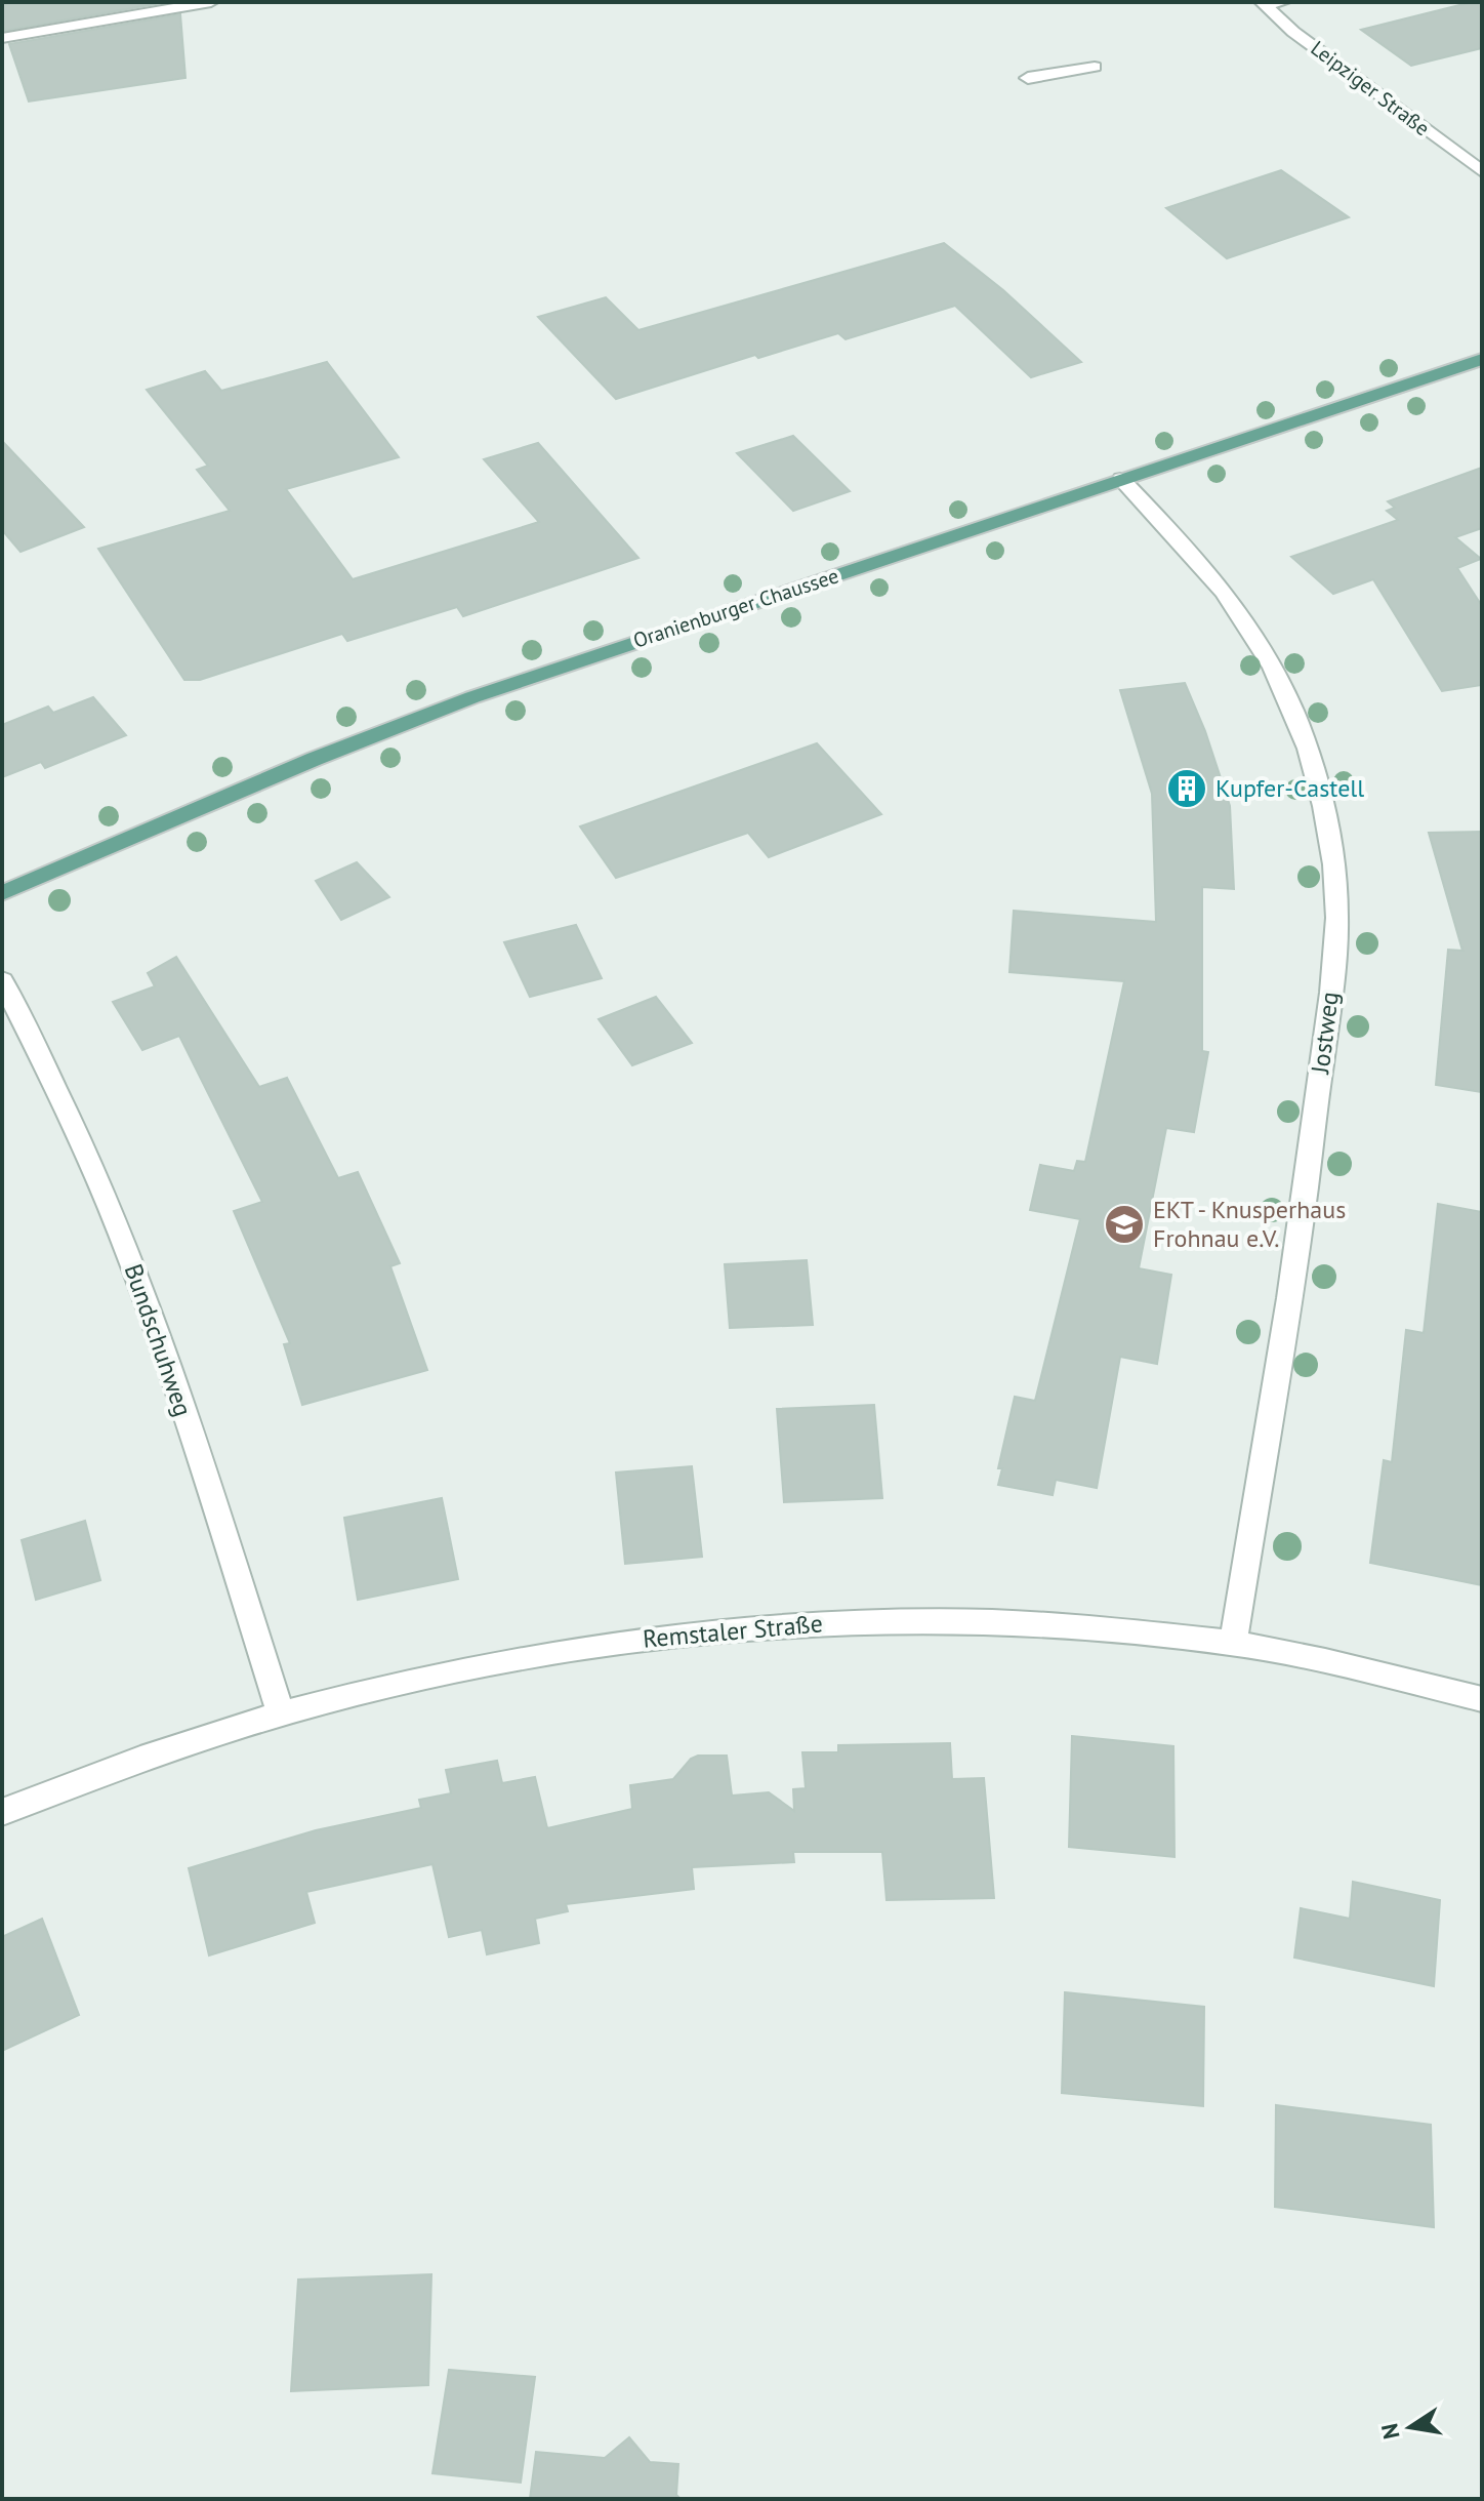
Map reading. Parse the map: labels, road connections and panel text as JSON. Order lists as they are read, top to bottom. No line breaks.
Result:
{"streets":{"main road":["Oranienburger Chaussee"],"street":["Leipziger Straße","Jostweg","Bundschuhweg","Remstaler Straße"]},"crossings":[["Oranienburger Chaussee","Jostweg"],["Jostweg","Remstaler Straße"],["Bundschuhweg","Remstaler Straße"]],"places":{"building":["Kupfer-Castell"],"school or university":["EKT - Knusperhaus Frohnau e.V."]},"north":"left"}
